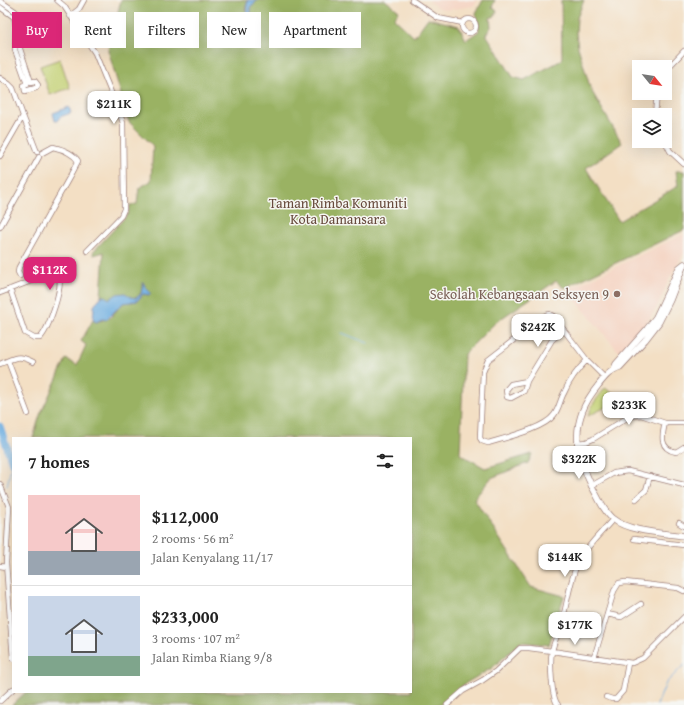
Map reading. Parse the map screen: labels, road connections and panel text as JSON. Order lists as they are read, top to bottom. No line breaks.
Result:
{"parks":["Taman Rimba Komuniti Kota Damansara"],"places":["Sekolah Kebangsaan Seksyen 9"],"north":"bottom right","page":{"chip":["Buy","Rent","Filters","New","Apartment"],"price":["$211K","$112K","$242K","$233K","$322K","$144K","$177K"],"heading":"7 homes","list":[{"name":"$112,000","note":"2 rooms · 56 m² · Jalan Kenyalang 11/17"},{"name":"$233,000","note":"3 rooms · 107 m² · Jalan Rimba Riang 9/8"}]}}
